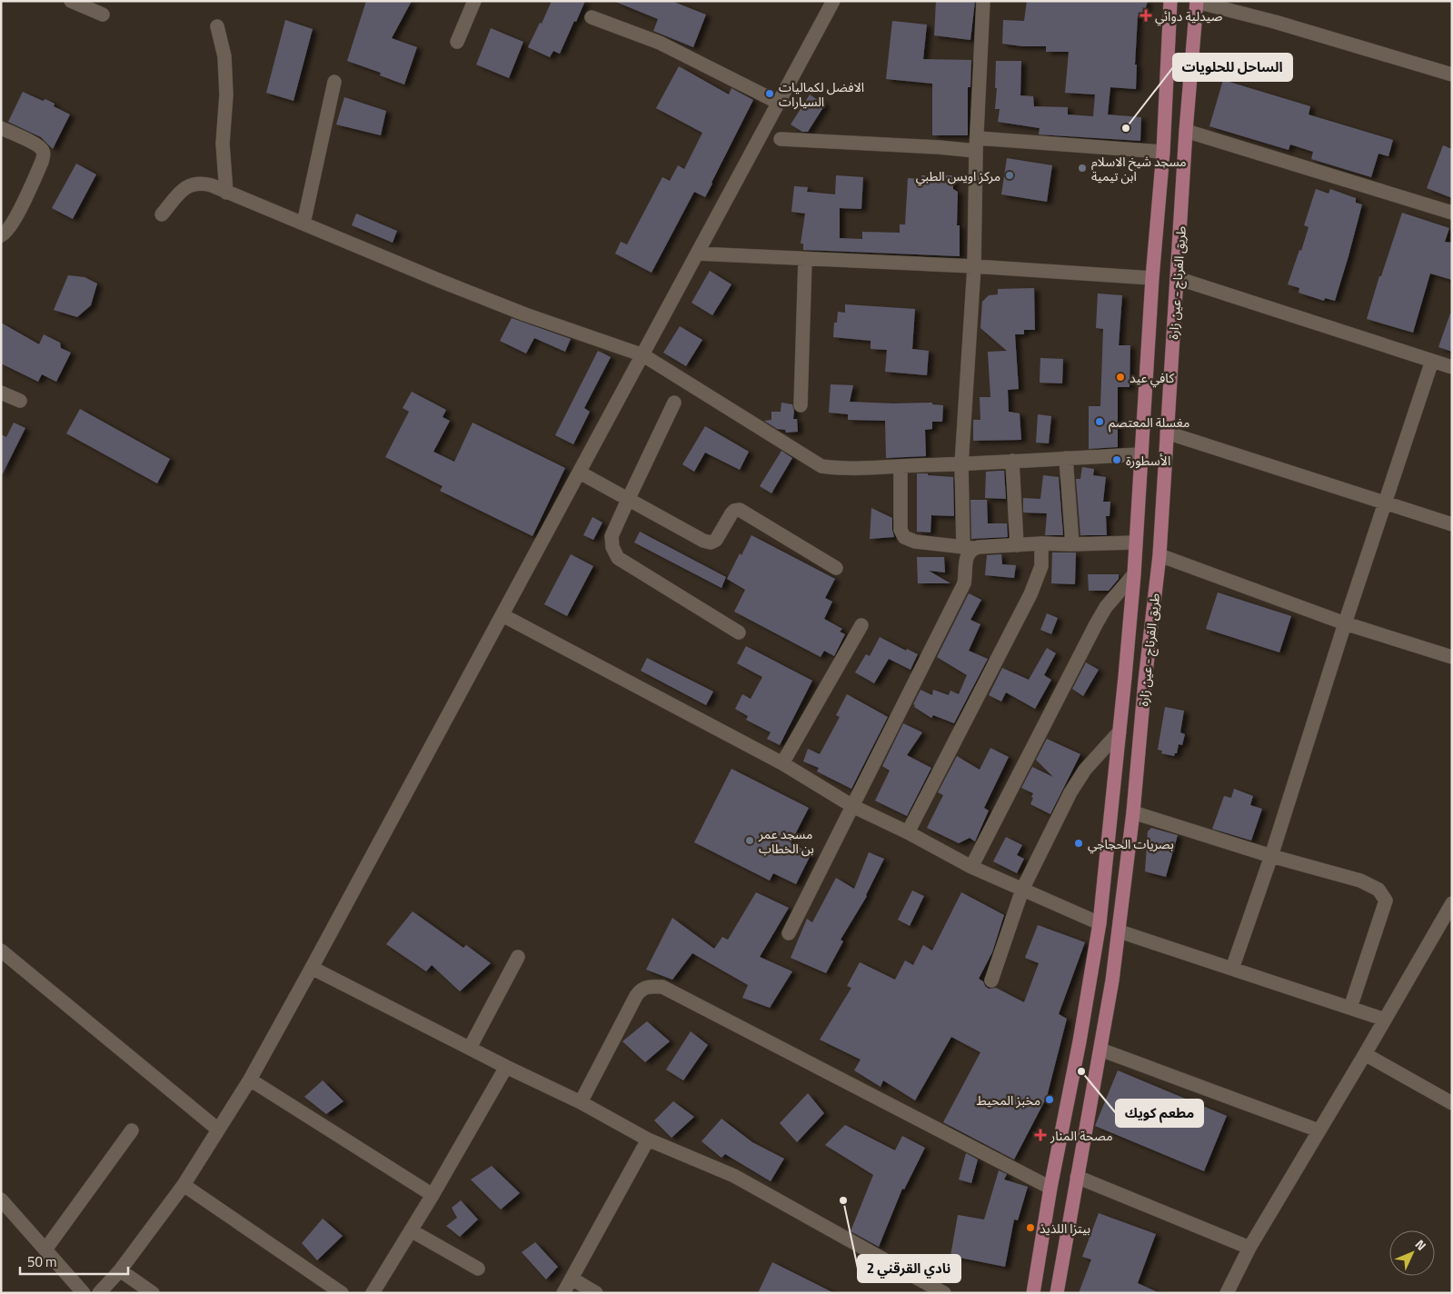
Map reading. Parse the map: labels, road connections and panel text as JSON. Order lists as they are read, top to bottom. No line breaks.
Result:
{"streets":{"main road":["طريق الفرناج - عين زارة"]},"places":{"health":["صيدلية دوائي","مصحة المنار"],"other":["الافضل لكماليات السيارات","الساحل للحلويات","مسجد شيخ الاسلام ابن تيمية","مركز اويس الطبي","كافي عيد","مغسلة المعتصم","الأسطورة","مسجد عمر بن الخطاب","بصريات الحجاجي","مطعم كويك","مخبز المحيط","نادي القرقني 2","بيتزا اللذيذ"]},"scale_bar":"50 m","north":"top right"}
